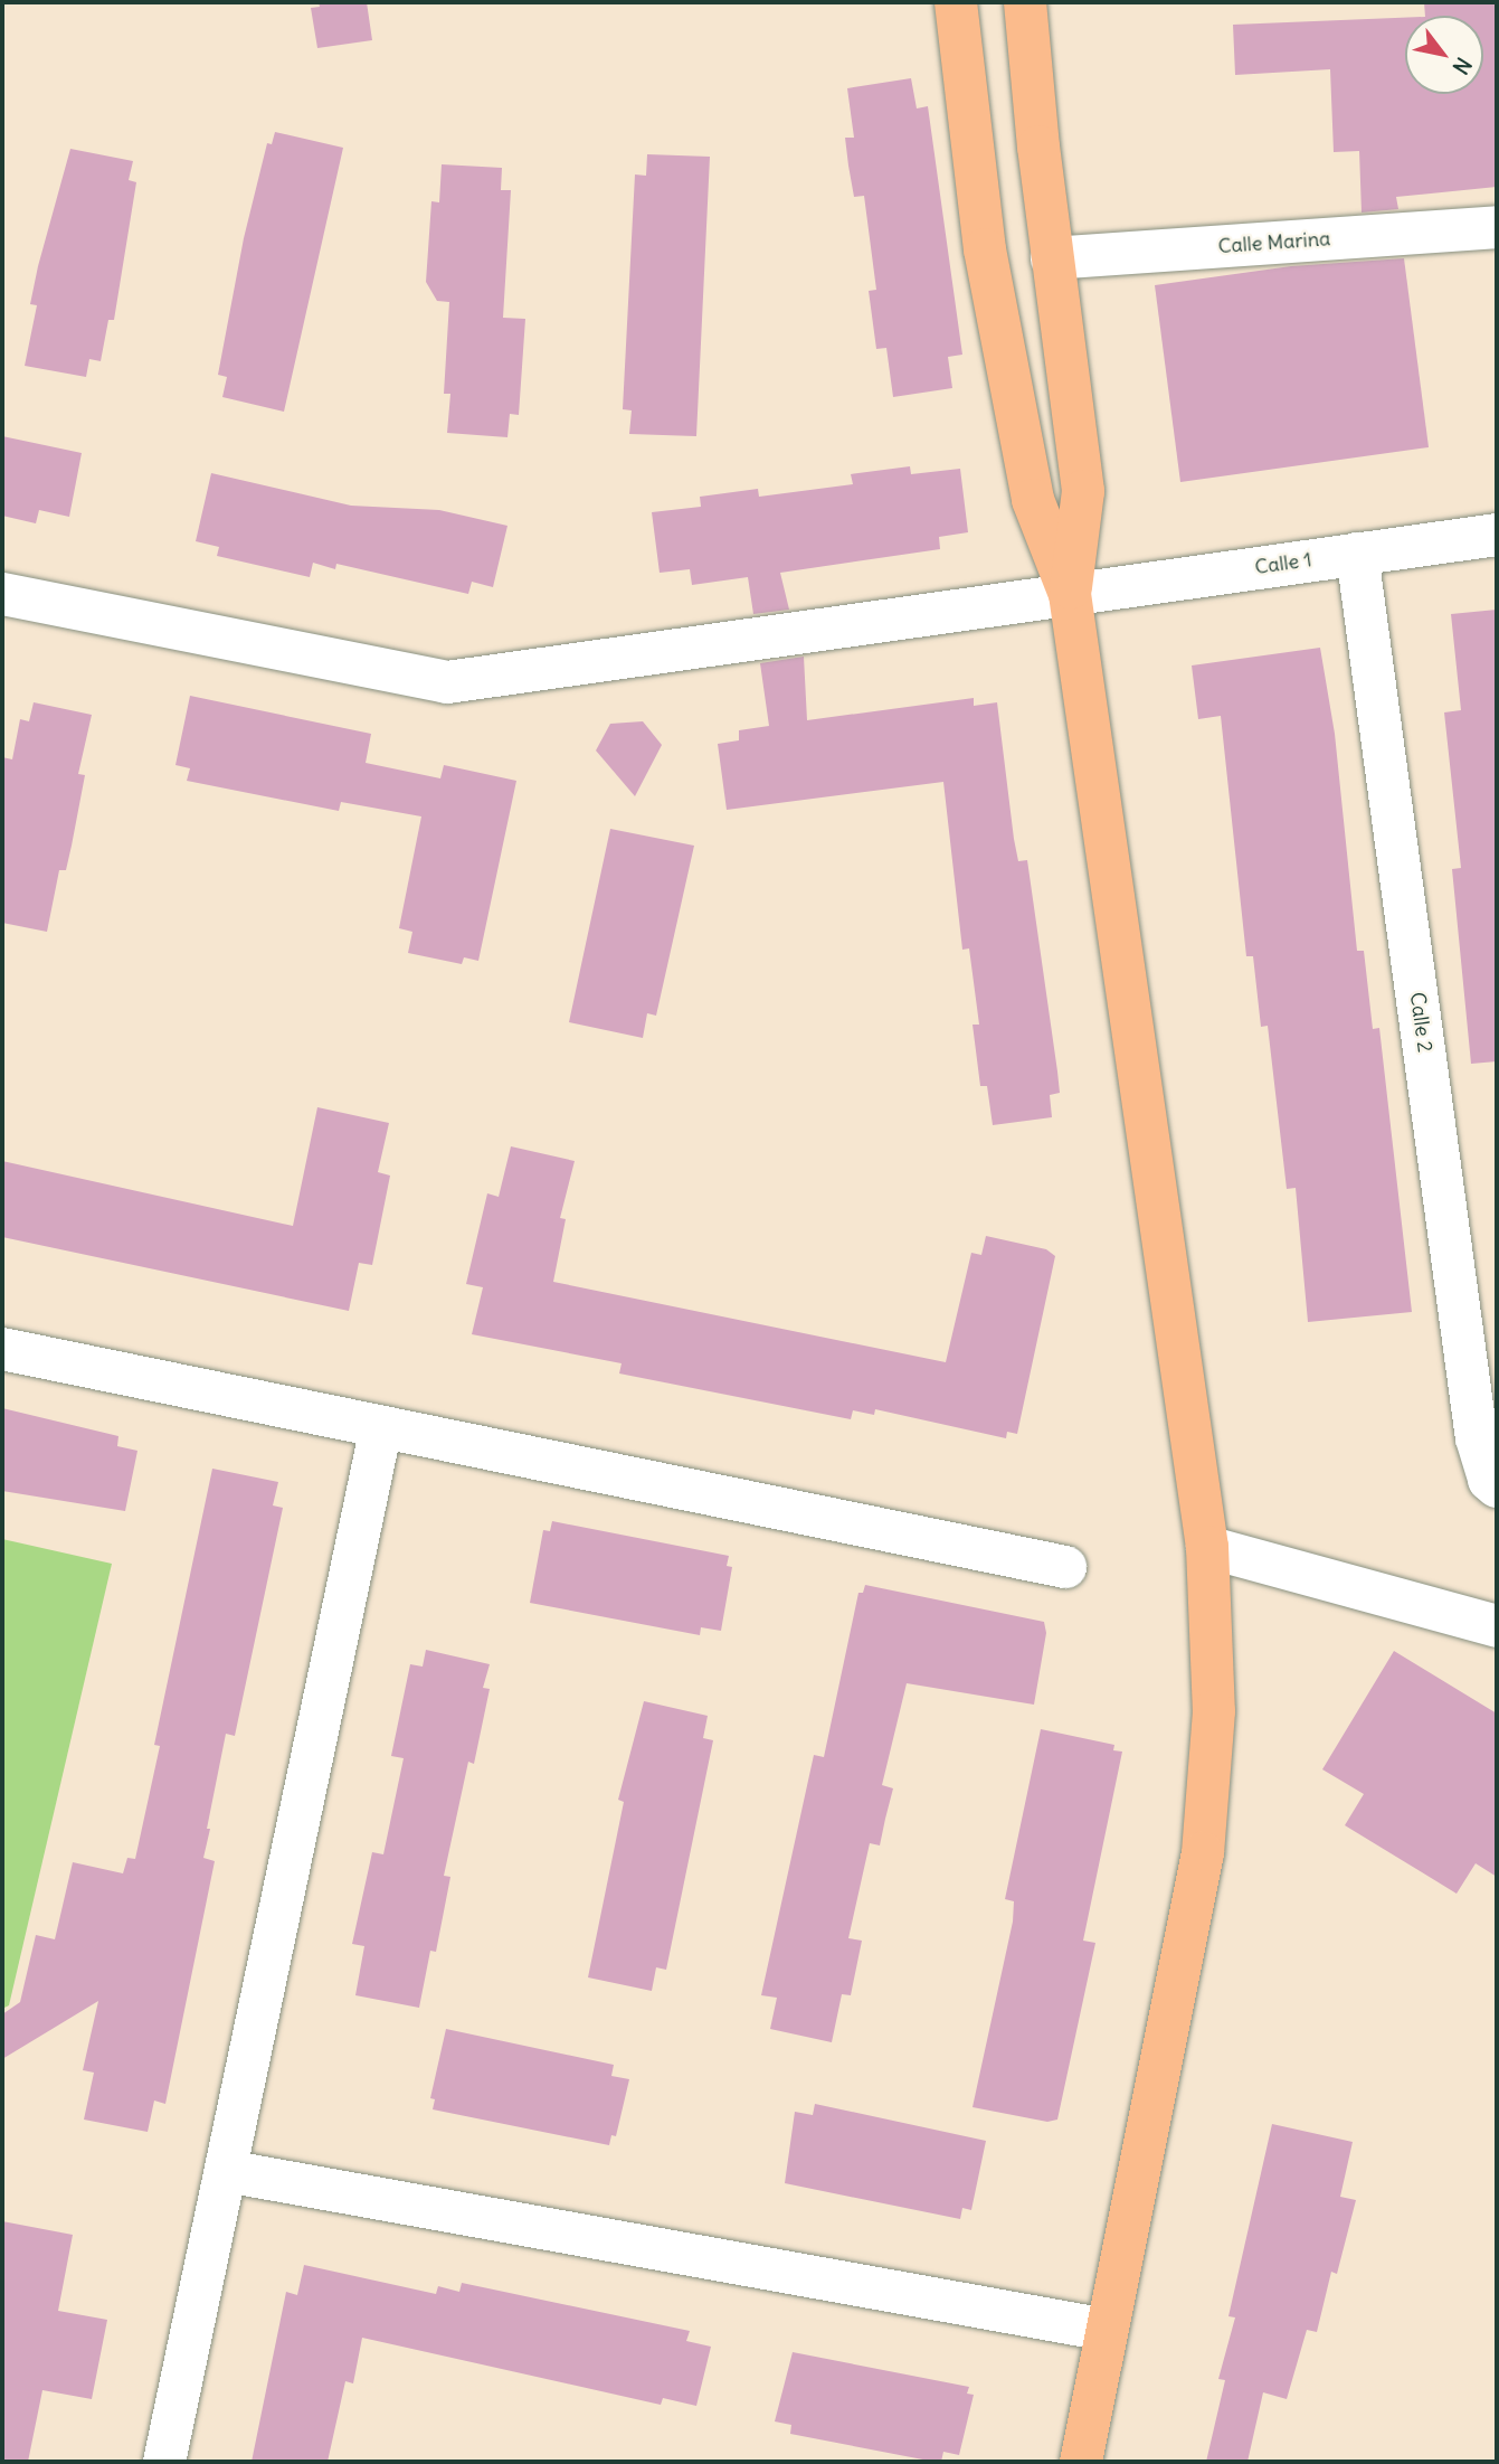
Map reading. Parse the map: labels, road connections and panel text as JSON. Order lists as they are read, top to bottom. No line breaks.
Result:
{"streets":{"street":["Calle Marina","Calle 1","Calle 2"]},"crossings":[["Calle 1","Calle 2"]],"north":"bottom right"}
